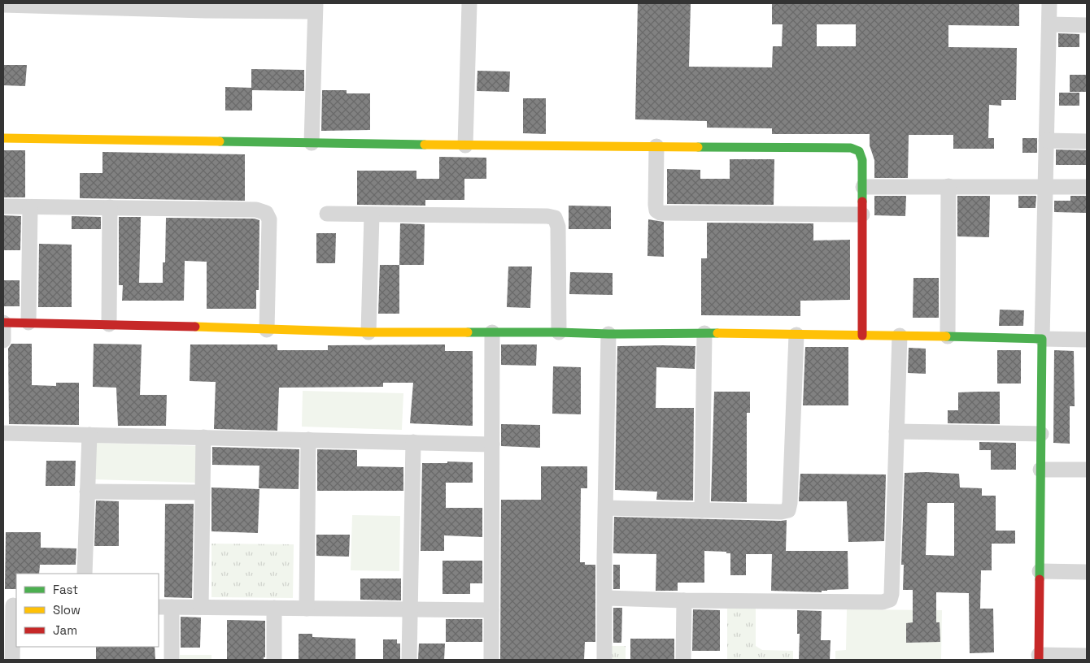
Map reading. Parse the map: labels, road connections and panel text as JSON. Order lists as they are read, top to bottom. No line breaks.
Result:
{"legend":["Fast","Slow","Jam"]}
